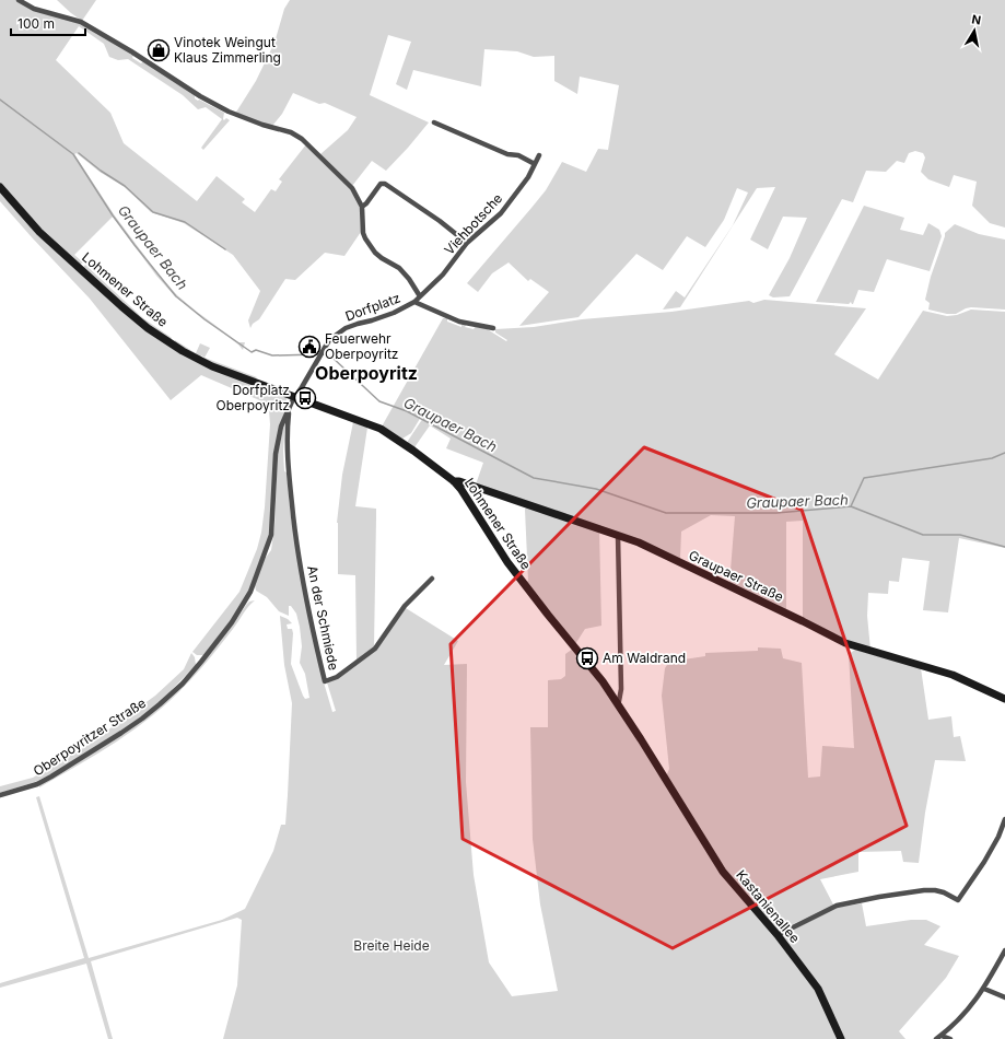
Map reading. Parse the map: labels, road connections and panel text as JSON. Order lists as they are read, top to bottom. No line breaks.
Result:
{"streets":{"main road":["Lohmener Straße","Graupaer Straße","Kastanienallee"],"street":["Viehbotsche","Dorfplatz","An der Schmiede","Oberpoyritzer Straße"]},"crossings":[["Viehbotsche","Dorfplatz"],["Lohmener Straße","Dorfplatz"],["Lohmener Straße","Graupaer Straße"],["Lohmener Straße","Oberpoyritzer Straße"],["Lohmener Straße","Kastanienallee"],["Dorfplatz","Oberpoyritzer Straße"],["An der Schmiede","Oberpoyritzer Straße"]],"districts":["Oberpoyritz"],"water":["Graupaer Bach"],"parks":["Breite Heide"],"places":{"shop":["Vinotek Weingut Klaus Zimmerling"],"public building":["Feuerwehr Oberpoyritz"],"bus stop":["Dorfplatz Oberpoyritz","Am Waldrand"]},"scale_bar":"100 m","north":"top"}
